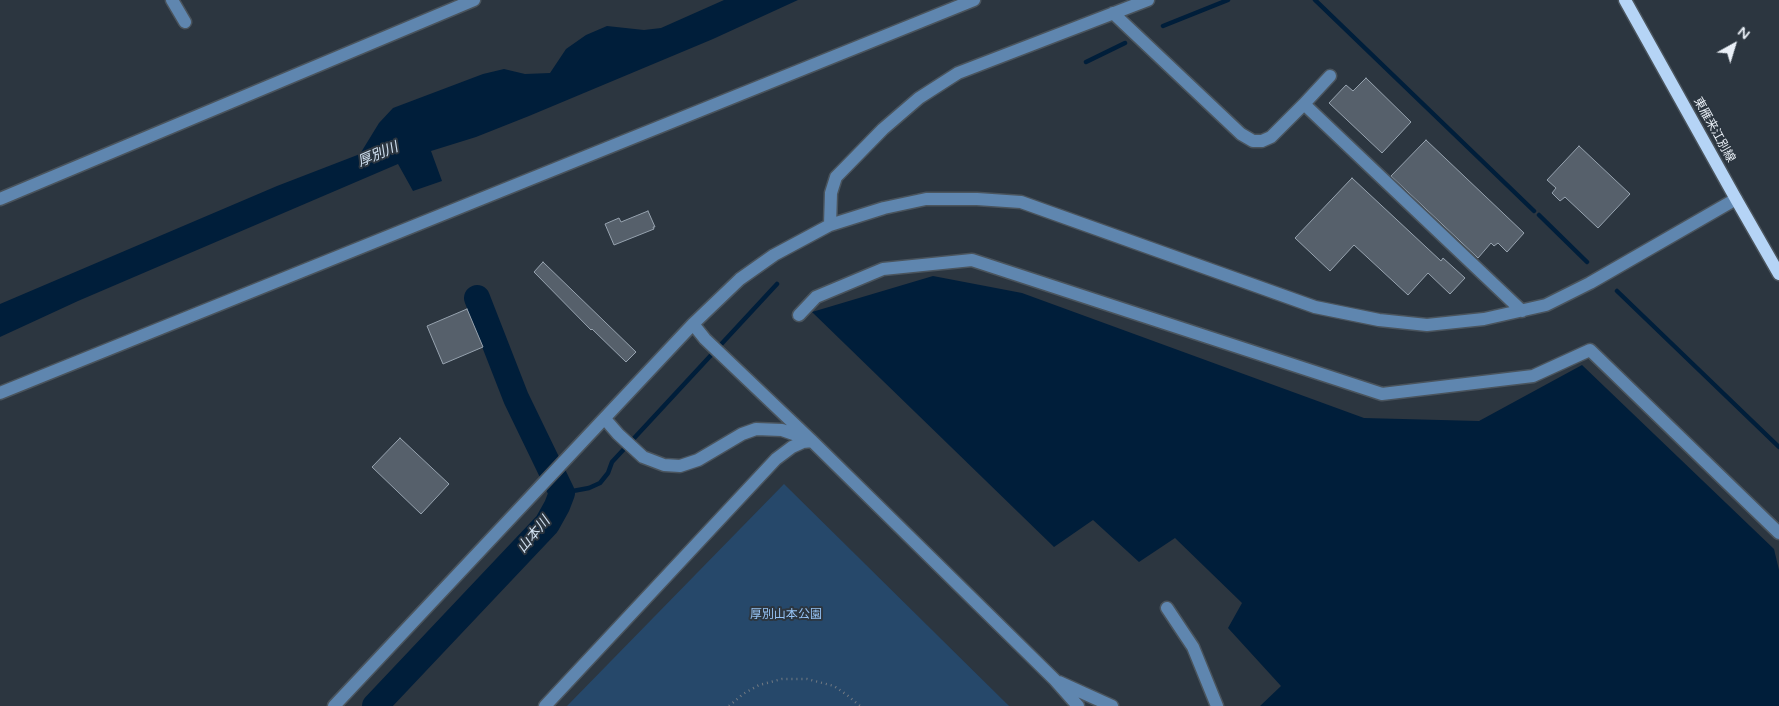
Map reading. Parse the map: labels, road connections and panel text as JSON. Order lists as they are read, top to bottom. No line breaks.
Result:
{"streets":{"main road":["東雁来江別線"]},"water":["厚別川","山本川"],"parks":["厚別山本公園"],"north":"top right"}
